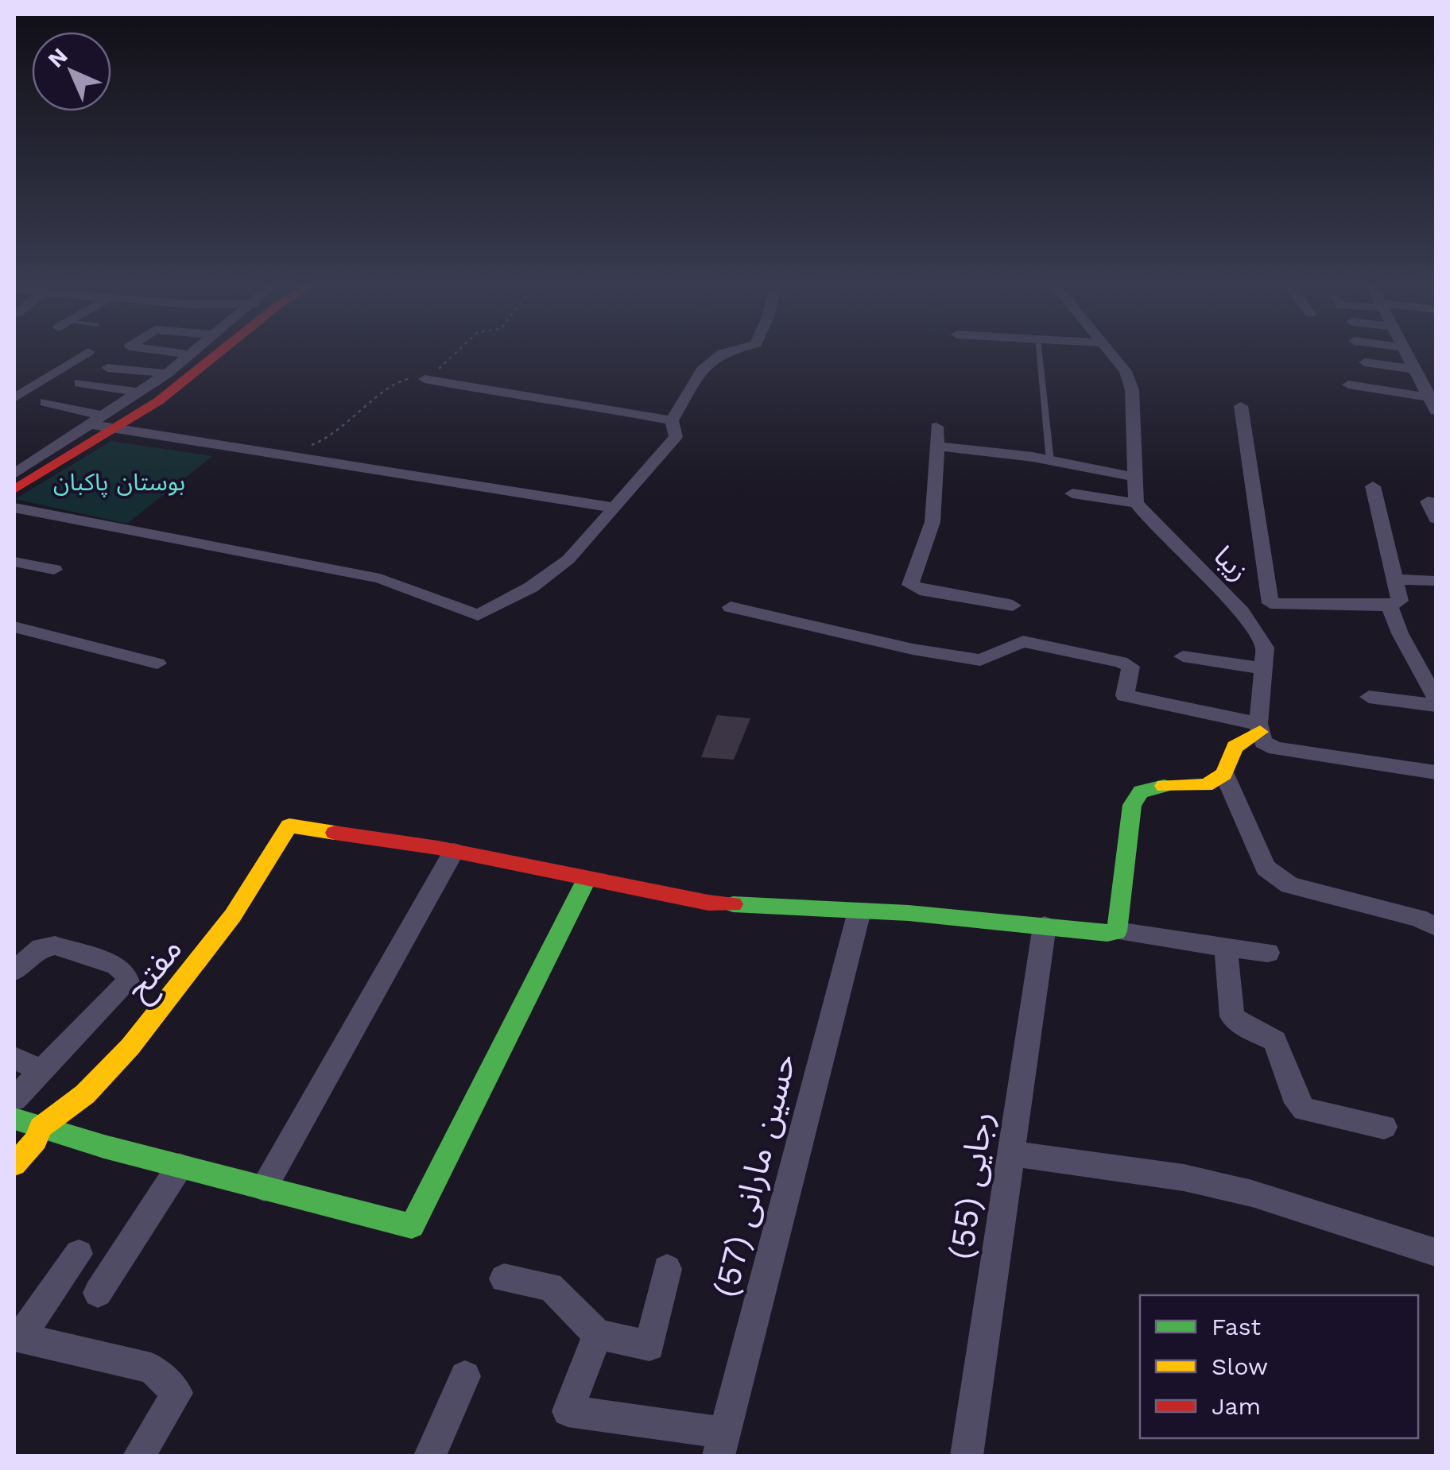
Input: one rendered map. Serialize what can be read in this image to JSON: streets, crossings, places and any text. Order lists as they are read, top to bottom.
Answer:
{
  "streets": {
    "street": [
      "زیبا",
      "مفتح",
      "حسین مارانی (57)",
      "رجایی (55)"
    ]
  },
  "parks": ["بوستان پاکبان"],
  "legend": ["Fast", "Slow", "Jam"],
  "north": "top left"
}
